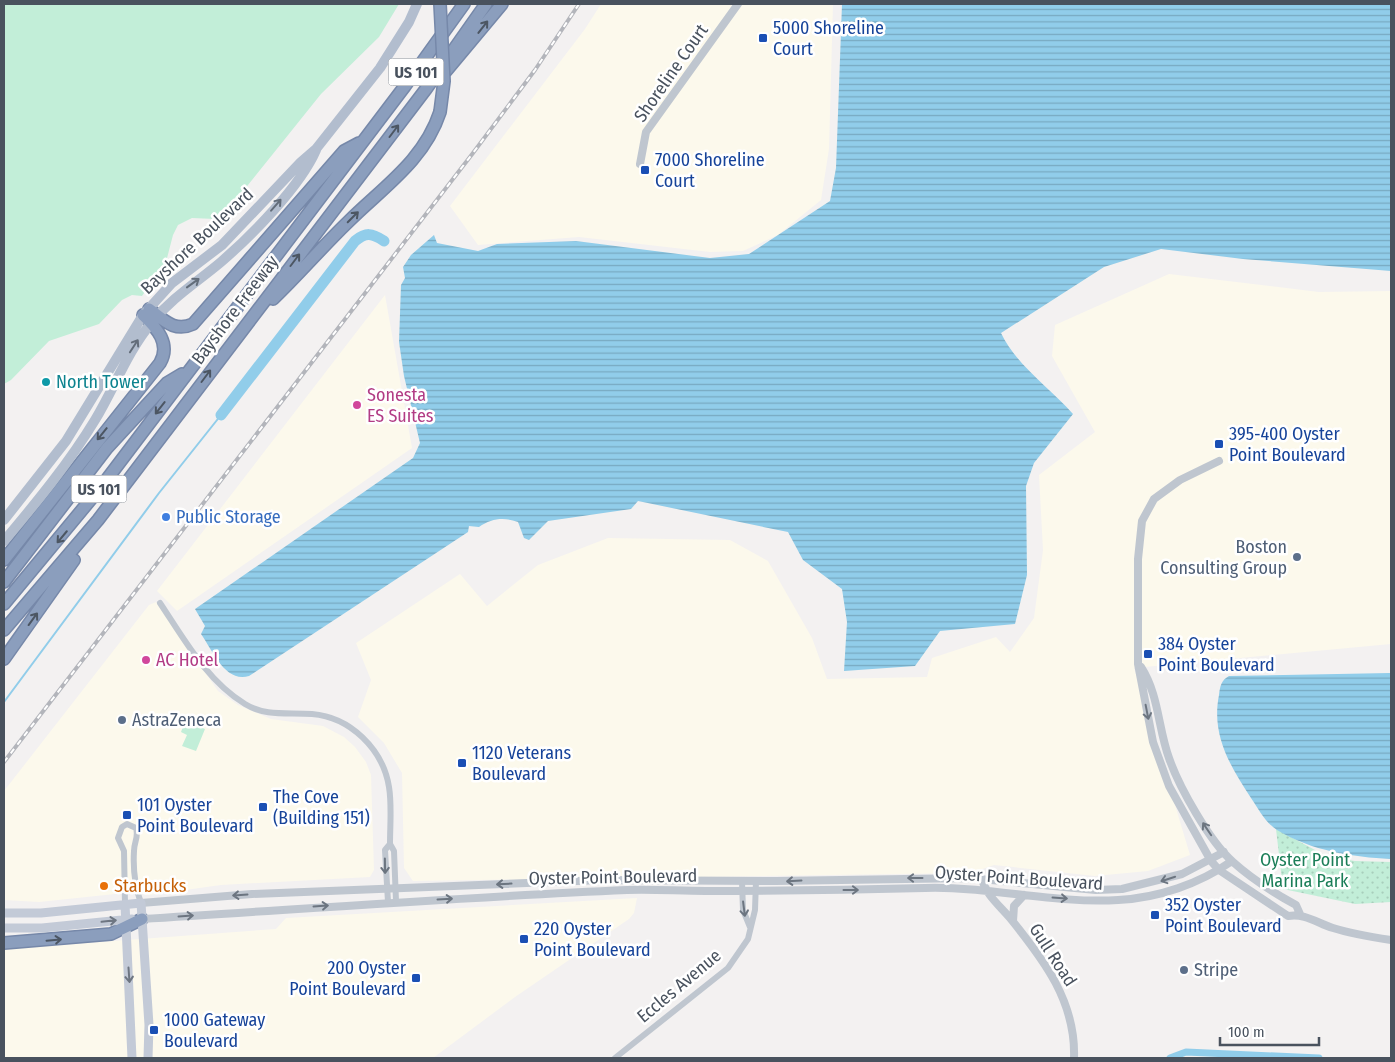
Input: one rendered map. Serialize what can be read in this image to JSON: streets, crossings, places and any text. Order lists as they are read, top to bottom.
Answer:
{
  "streets": {
    "highway": ["US 101", "Bayshore Freeway"],
    "main road": ["Bayshore Boulevard", "Oyster Point Boulevard"],
    "street": ["Shoreline Court", "Gull Road", "Eccles Avenue"]
  },
  "crossings": [
    ["Oyster Point Boulevard", "Gull Road"],
    ["Oyster Point Boulevard", "Eccles Avenue"]
  ],
  "parks": ["Oyster Point Marina Park"],
  "places": {
    "transit": [
      "5000 Shoreline Court",
      "7000 Shoreline Court",
      "395-400 Oyster Point Boulevard",
      "384 Oyster Point Boulevard",
      "1120 Veterans Boulevard",
      "The Cove (Building 151)",
      "101 Oyster Point Boulevard",
      "352 Oyster Point Boulevard",
      "220 Oyster Point Boulevard",
      "200 Oyster Point Boulevard",
      "1000 Gateway Boulevard"
    ],
    "other": [
      "North Tower",
      "Sonesta ES Suites",
      "Public Storage",
      "Boston Consulting Group",
      "AC Hotel",
      "AstraZeneca",
      "Starbucks",
      "Stripe"
    ]
  },
  "scale_bar": "100 m"
}
